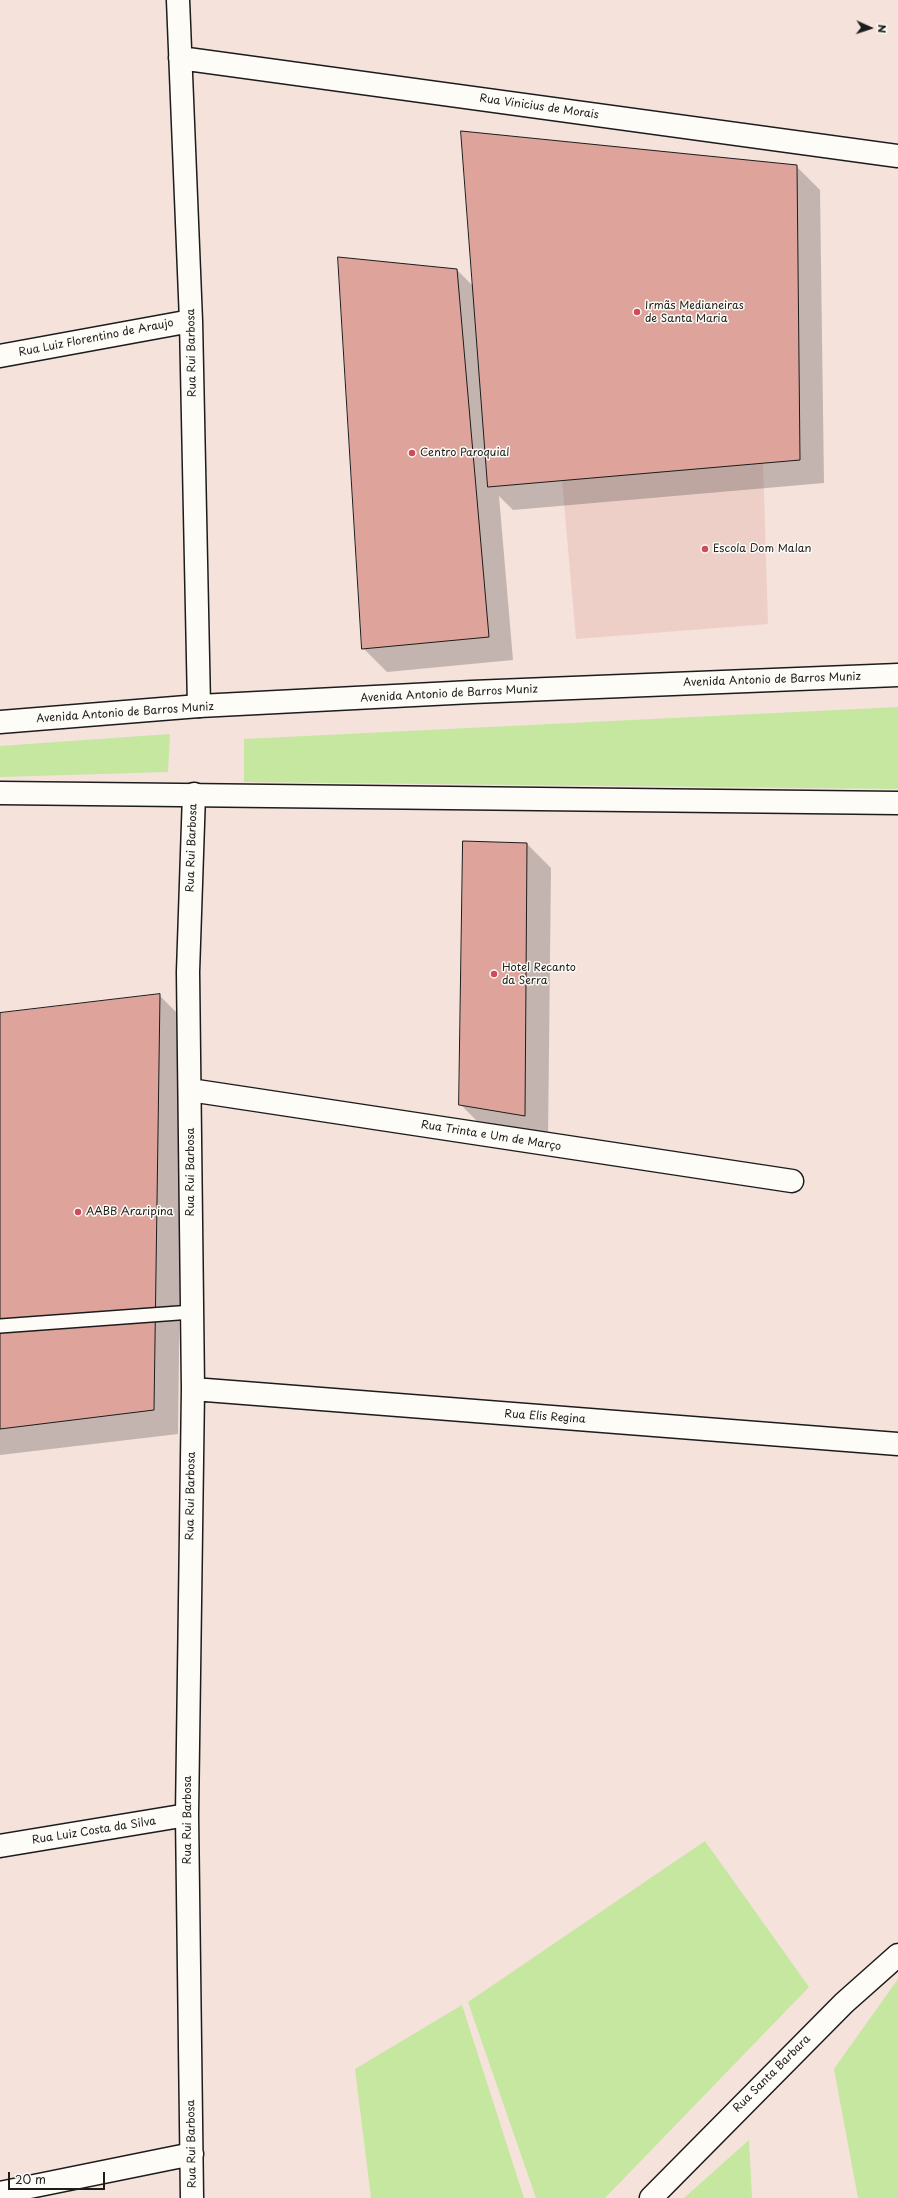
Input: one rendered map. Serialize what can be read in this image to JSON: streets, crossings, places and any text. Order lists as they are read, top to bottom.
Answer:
{
  "streets": {
    "street": [
      "Rua Vinicius de Morais",
      "Rua Luiz Florentino de Araujo",
      "Rua Rui Barbosa",
      "Avenida Antonio de Barros Muniz",
      "Rua Trinta e Um de Março",
      "Rua Elis Regina",
      "Rua Luiz Costa da Silva",
      "Rua Santa Barbara"
    ]
  },
  "crossings": [
    ["Rua Vinicius de Morais", "Rua Rui Barbosa"],
    ["Rua Luiz Florentino de Araujo", "Rua Rui Barbosa"],
    ["Rua Rui Barbosa", "Avenida Antonio de Barros Muniz"],
    ["Rua Rui Barbosa", "Rua Trinta e Um de Março"],
    ["Rua Rui Barbosa", "Rua Elis Regina"],
    ["Rua Rui Barbosa", "Rua Luiz Costa da Silva"]
  ],
  "places": [
    "Irmãs Medianeiras de Santa Maria",
    "Centro Paroquial",
    "Escola Dom Malan",
    "Hotel Recanto da Serra",
    "AABB Araripina"
  ],
  "scale_bar": "20 m",
  "north": "right"
}
